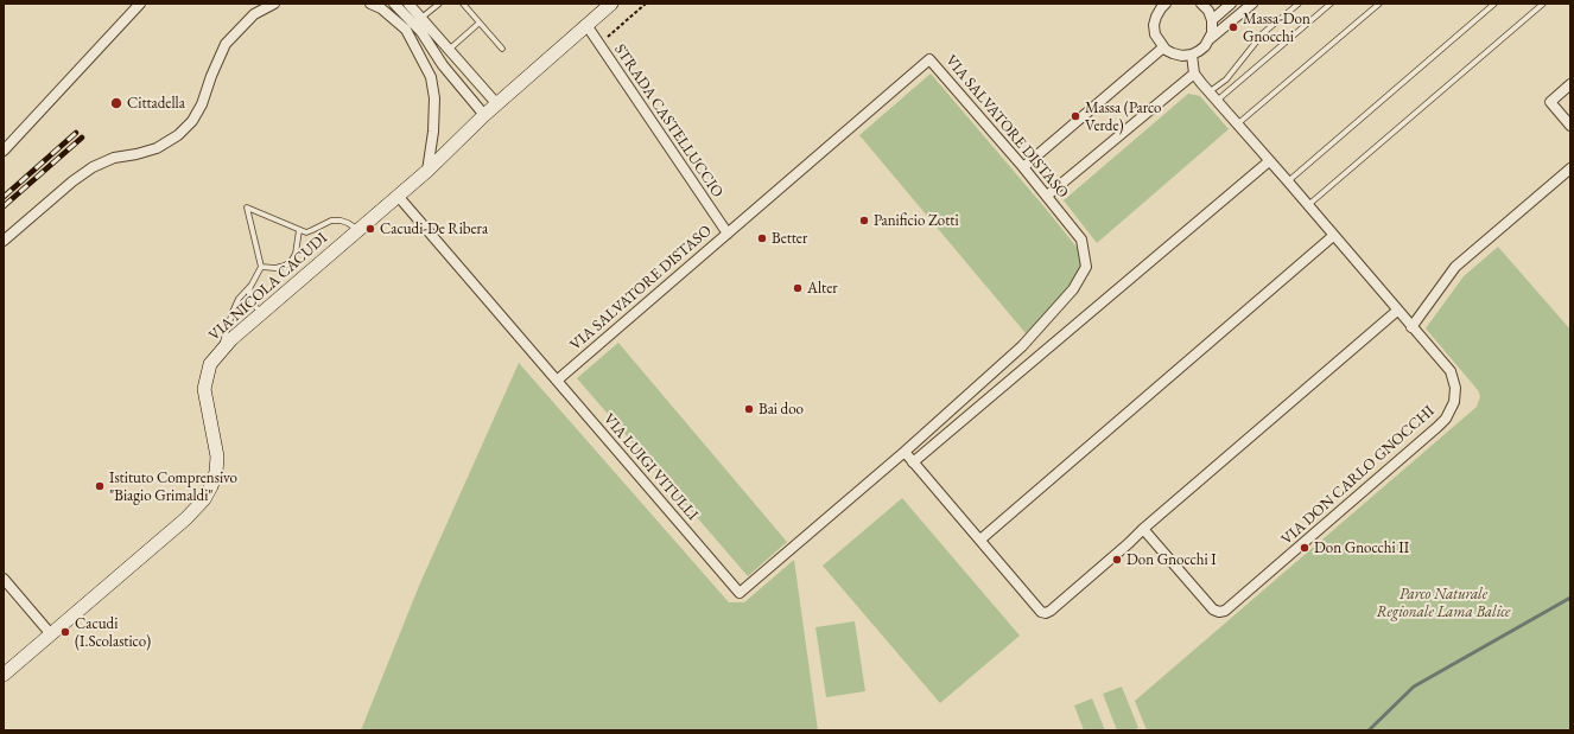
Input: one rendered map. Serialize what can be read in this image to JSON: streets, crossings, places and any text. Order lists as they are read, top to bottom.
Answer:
{
  "streets": {
    "street": [
      "STRADA CASTELLUCCIO",
      "VIA SALVATORE DISTASO",
      "VIA NICOLA CACUDI",
      "VIA LUIGI VITULLI",
      "VIA DON CARLO GNOCCHI"
    ]
  },
  "crossings": [
    ["STRADA CASTELLUCCIO", "VIA SALVATORE DISTASO"],
    ["STRADA CASTELLUCCIO", "VIA NICOLA CACUDI"],
    ["VIA SALVATORE DISTASO", "VIA LUIGI VITULLI"],
    ["VIA NICOLA CACUDI", "VIA LUIGI VITULLI"]
  ],
  "parks": ["Parco Naturale Regionale Lama Balice"],
  "places": [
    "Massa-Don Gnocchi",
    "Cittadella",
    "Massa (Parco Verde)",
    "Panificio Zotti",
    "Cacudi-De Ribera",
    "Better",
    "Alter",
    "Bai doo",
    "Istituto Comprensivo \"Biagio Grimaldi\"",
    "Don Gnocchi II",
    "Don Gnocchi I",
    "Cacudi (I.Scolastico)"
  ]
}
